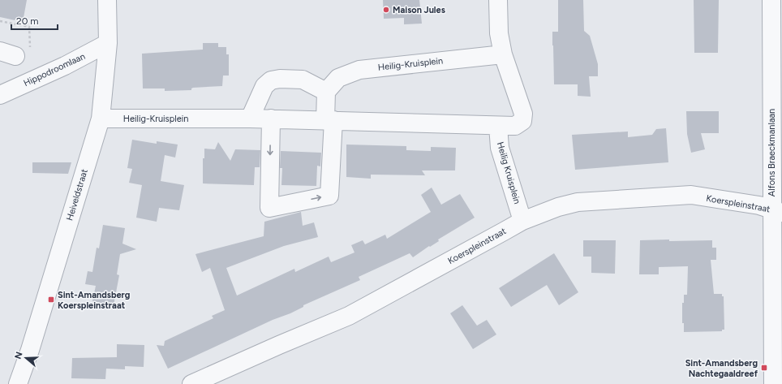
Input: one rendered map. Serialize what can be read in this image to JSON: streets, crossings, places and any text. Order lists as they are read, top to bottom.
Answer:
{
  "streets": {
    "street": [
      "Heilig-Kruisplein",
      "Hippodroomlaan",
      "Alfons Braeckmanlaan",
      "Heilig Kruisplein",
      "Heiveldstraat",
      "Koerspleinstraat"
    ]
  },
  "crossings": [
    ["Heilig-Kruisplein", "Heilig Kruisplein"],
    ["Heilig-Kruisplein", "Heiveldstraat"],
    ["Hippodroomlaan", "Heiveldstraat"],
    ["Alfons Braeckmanlaan", "Koerspleinstraat"],
    ["Heilig Kruisplein", "Koerspleinstraat"]
  ],
  "places": {
    "other": ["Maison Jules"],
    "transit": ["Sint-Amandsberg Koerspleinstraat", "Sint-Amandsberg Nachtegaaldreef"]
  },
  "scale_bar": "20 m",
  "north": "left"
}
